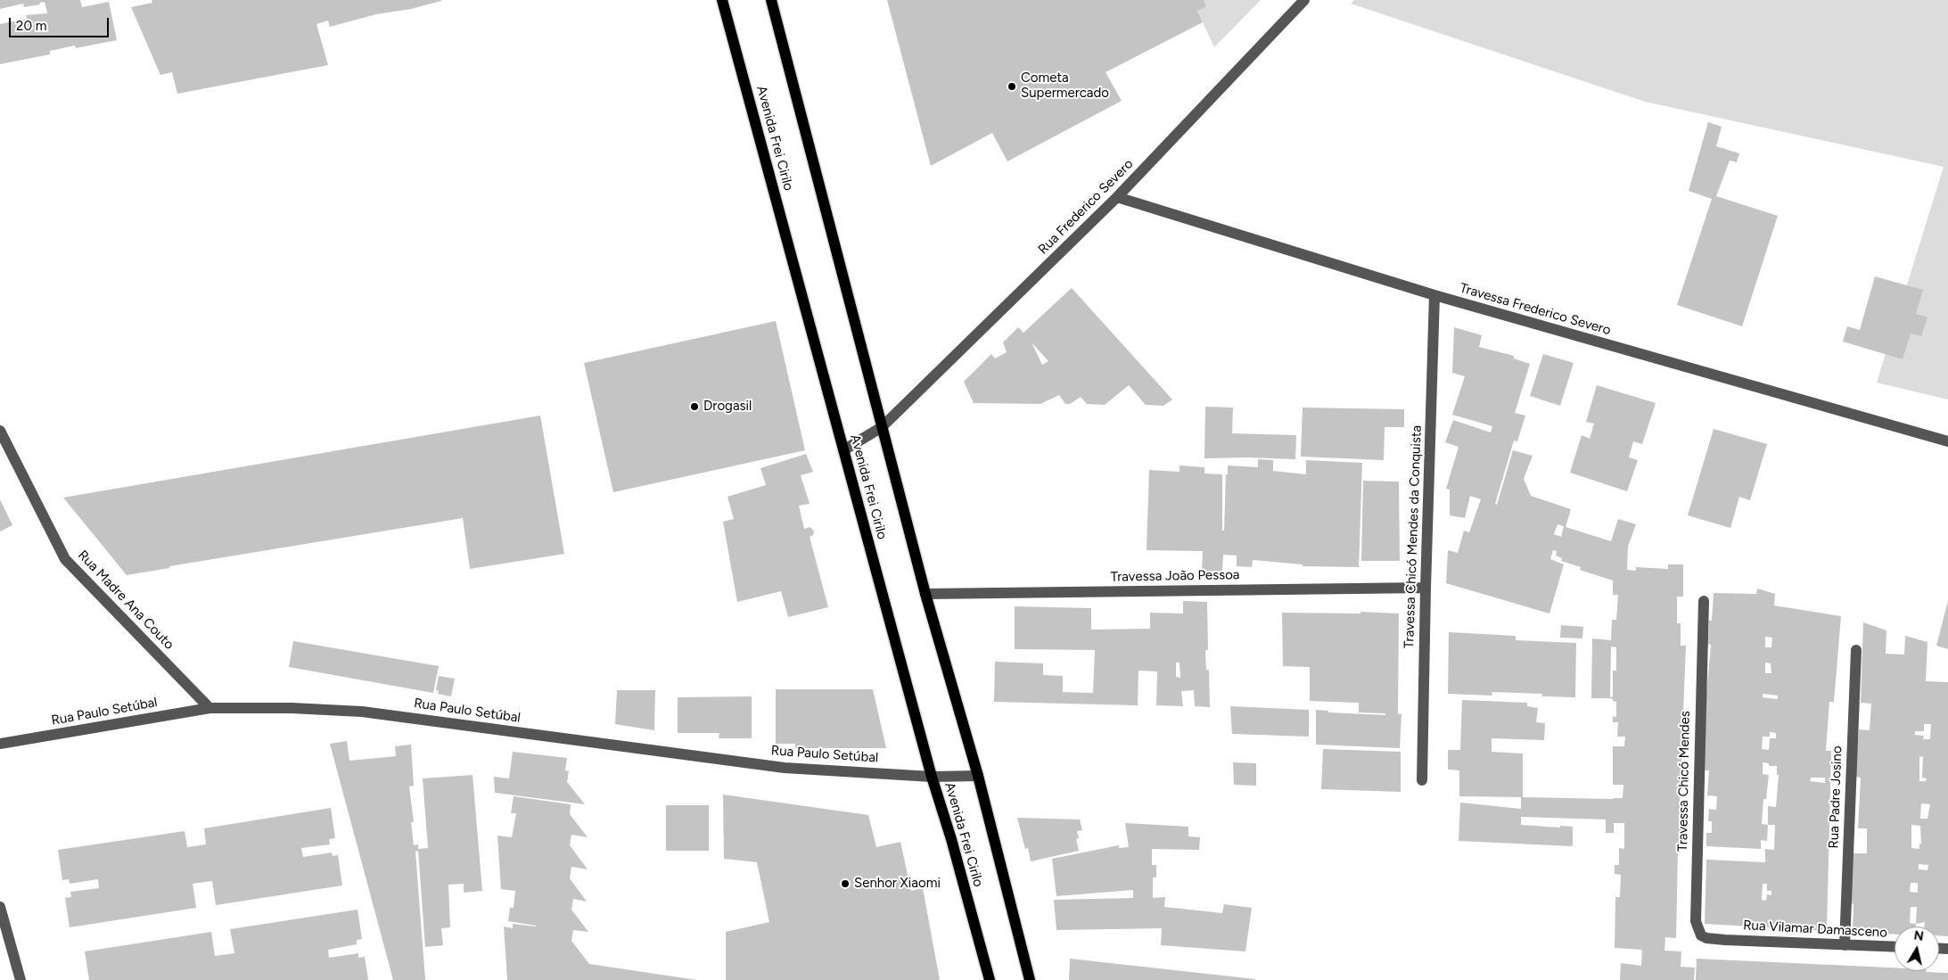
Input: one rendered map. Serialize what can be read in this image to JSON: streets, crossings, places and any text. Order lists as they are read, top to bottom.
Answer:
{
  "streets": {
    "main road": ["Avenida Frei Cirilo"],
    "street": [
      "Rua Frederico Severo",
      "Travessa Frederico Severo",
      "Travessa Chicó Mendes da Conquista",
      "Travessa João Pessoa",
      "Rua Madre Ana Couto",
      "Rua Paulo Setúbal",
      "Travessa Chicó Mendes",
      "Rua Padre Josino",
      "Rua Vilamar Damasceno"
    ]
  },
  "crossings": [
    ["Avenida Frei Cirilo", "Rua Frederico Severo"],
    ["Avenida Frei Cirilo", "Travessa João Pessoa"],
    ["Avenida Frei Cirilo", "Rua Paulo Setúbal"],
    ["Rua Frederico Severo", "Travessa Frederico Severo"],
    ["Travessa Frederico Severo", "Travessa Chicó Mendes da Conquista"],
    ["Travessa Chicó Mendes da Conquista", "Travessa João Pessoa"],
    ["Rua Madre Ana Couto", "Rua Paulo Setúbal"],
    ["Travessa Chicó Mendes", "Rua Vilamar Damasceno"],
    ["Rua Padre Josino", "Rua Vilamar Damasceno"]
  ],
  "places": ["Cometa Supermercado", "Drogasil", "Senhor Xiaomi"],
  "scale_bar": "20 m",
  "north": "top"
}
